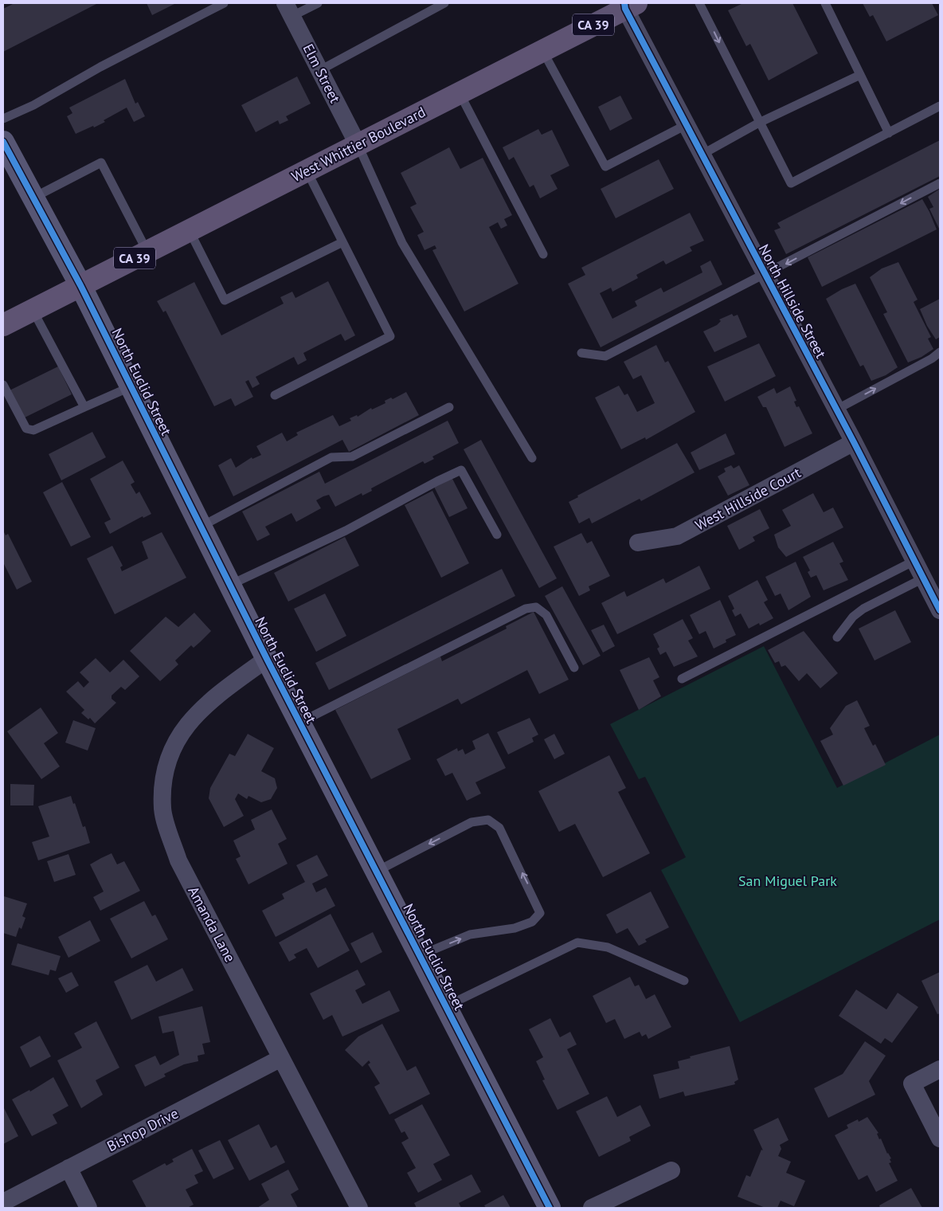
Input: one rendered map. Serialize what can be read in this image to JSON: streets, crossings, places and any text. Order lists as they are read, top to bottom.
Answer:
{
  "streets": {
    "main road": ["CA 39", "West Whittier Boulevard"],
    "street": [
      "Elm Street",
      "North Hillside Street",
      "North Euclid Street",
      "West Hillside Court",
      "Amanda Lane",
      "Bishop Drive"
    ]
  },
  "crossings": [
    ["CA 39", "West Whittier Boulevard"],
    ["CA 39", "North Euclid Street"],
    ["Elm Street", "West Whittier Boulevard"],
    ["West Whittier Boulevard", "North Hillside Street"],
    ["West Whittier Boulevard", "North Euclid Street"],
    ["North Hillside Street", "West Hillside Court"],
    ["North Euclid Street", "Amanda Lane"],
    ["Amanda Lane", "Bishop Drive"]
  ],
  "parks": ["San Miguel Park"]
}
